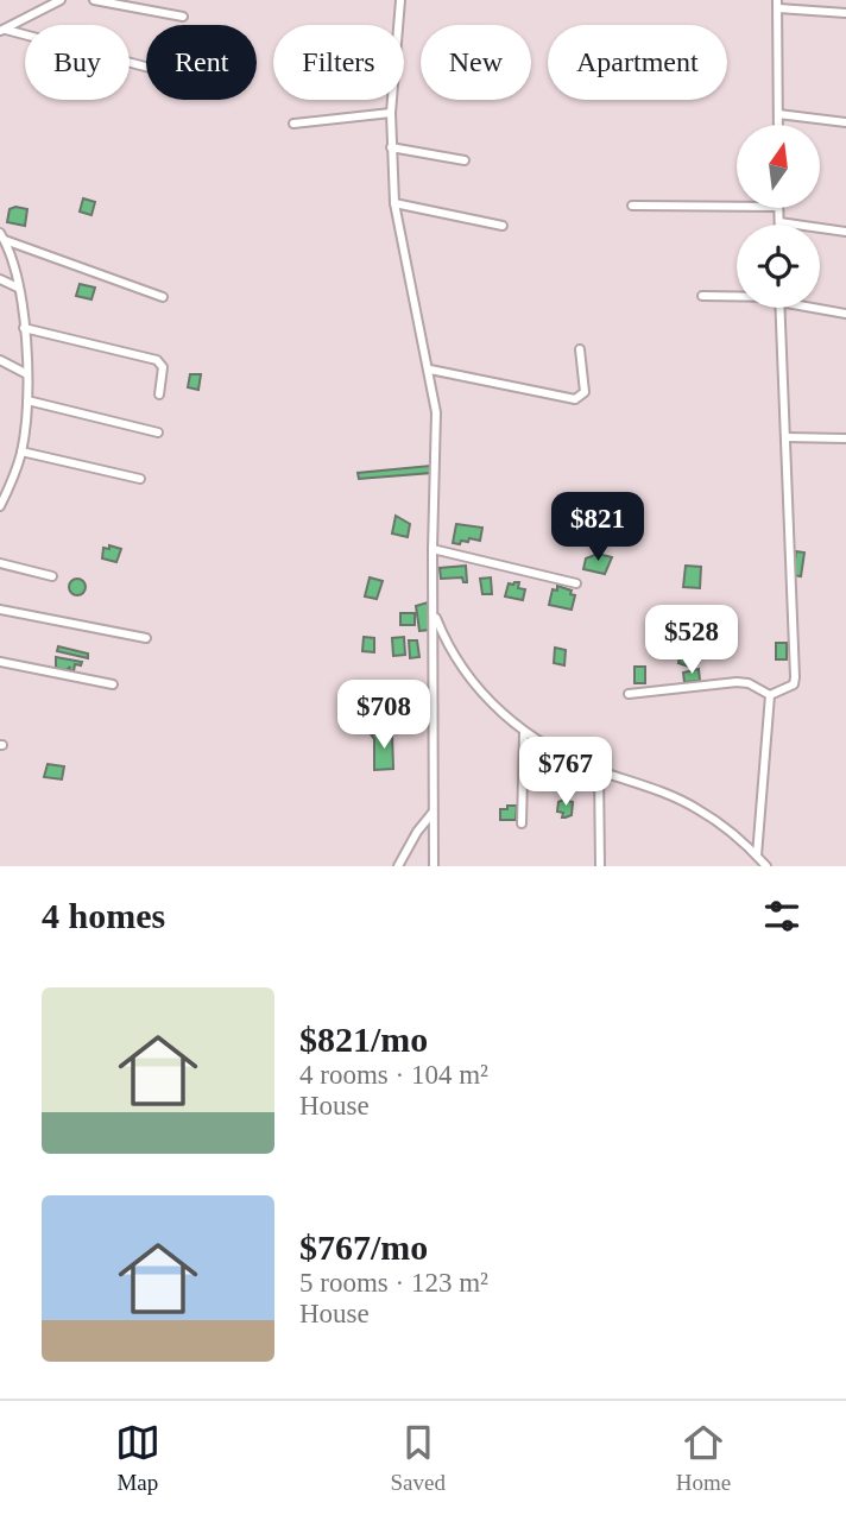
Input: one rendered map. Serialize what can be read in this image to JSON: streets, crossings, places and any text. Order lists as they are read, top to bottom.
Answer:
{
  "north": "top",
  "page": {
    "chip": [
      "Buy",
      "Rent",
      "Filters",
      "New",
      "Apartment"
    ],
    "price": [
      "$821",
      "$528",
      "$708",
      "$767"
    ],
    "heading": "4 homes",
    "list": [
      {
        "name": "$821/mo",
        "note": "4 rooms · 104 m² · House"
      },
      {
        "name": "$767/mo",
        "note": "5 rooms · 123 m² · House"
      }
    ],
    "tabs": ["Map", "Saved", "Home"]
  }
}
